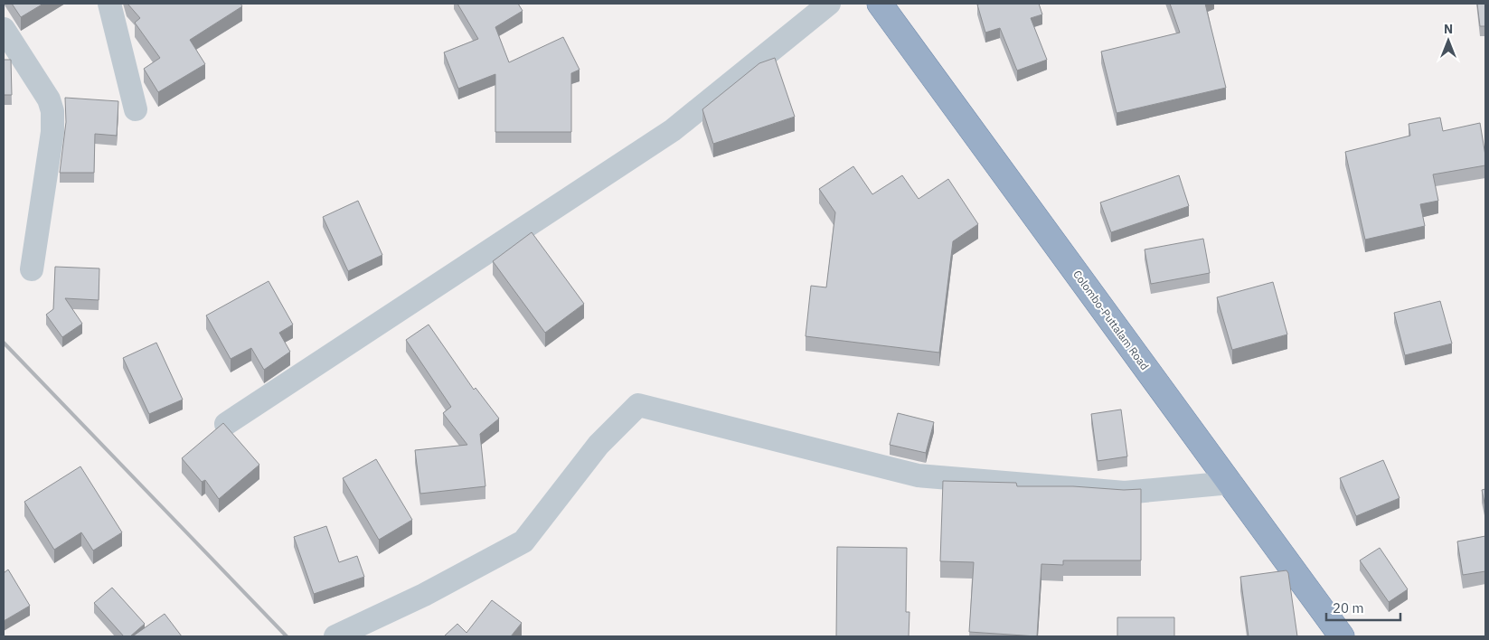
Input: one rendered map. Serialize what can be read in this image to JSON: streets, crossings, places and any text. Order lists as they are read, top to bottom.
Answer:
{
  "streets": {
    "highway": ["Colombo-Puttalam Road"]
  },
  "scale_bar": "20 m",
  "north": "top"
}
